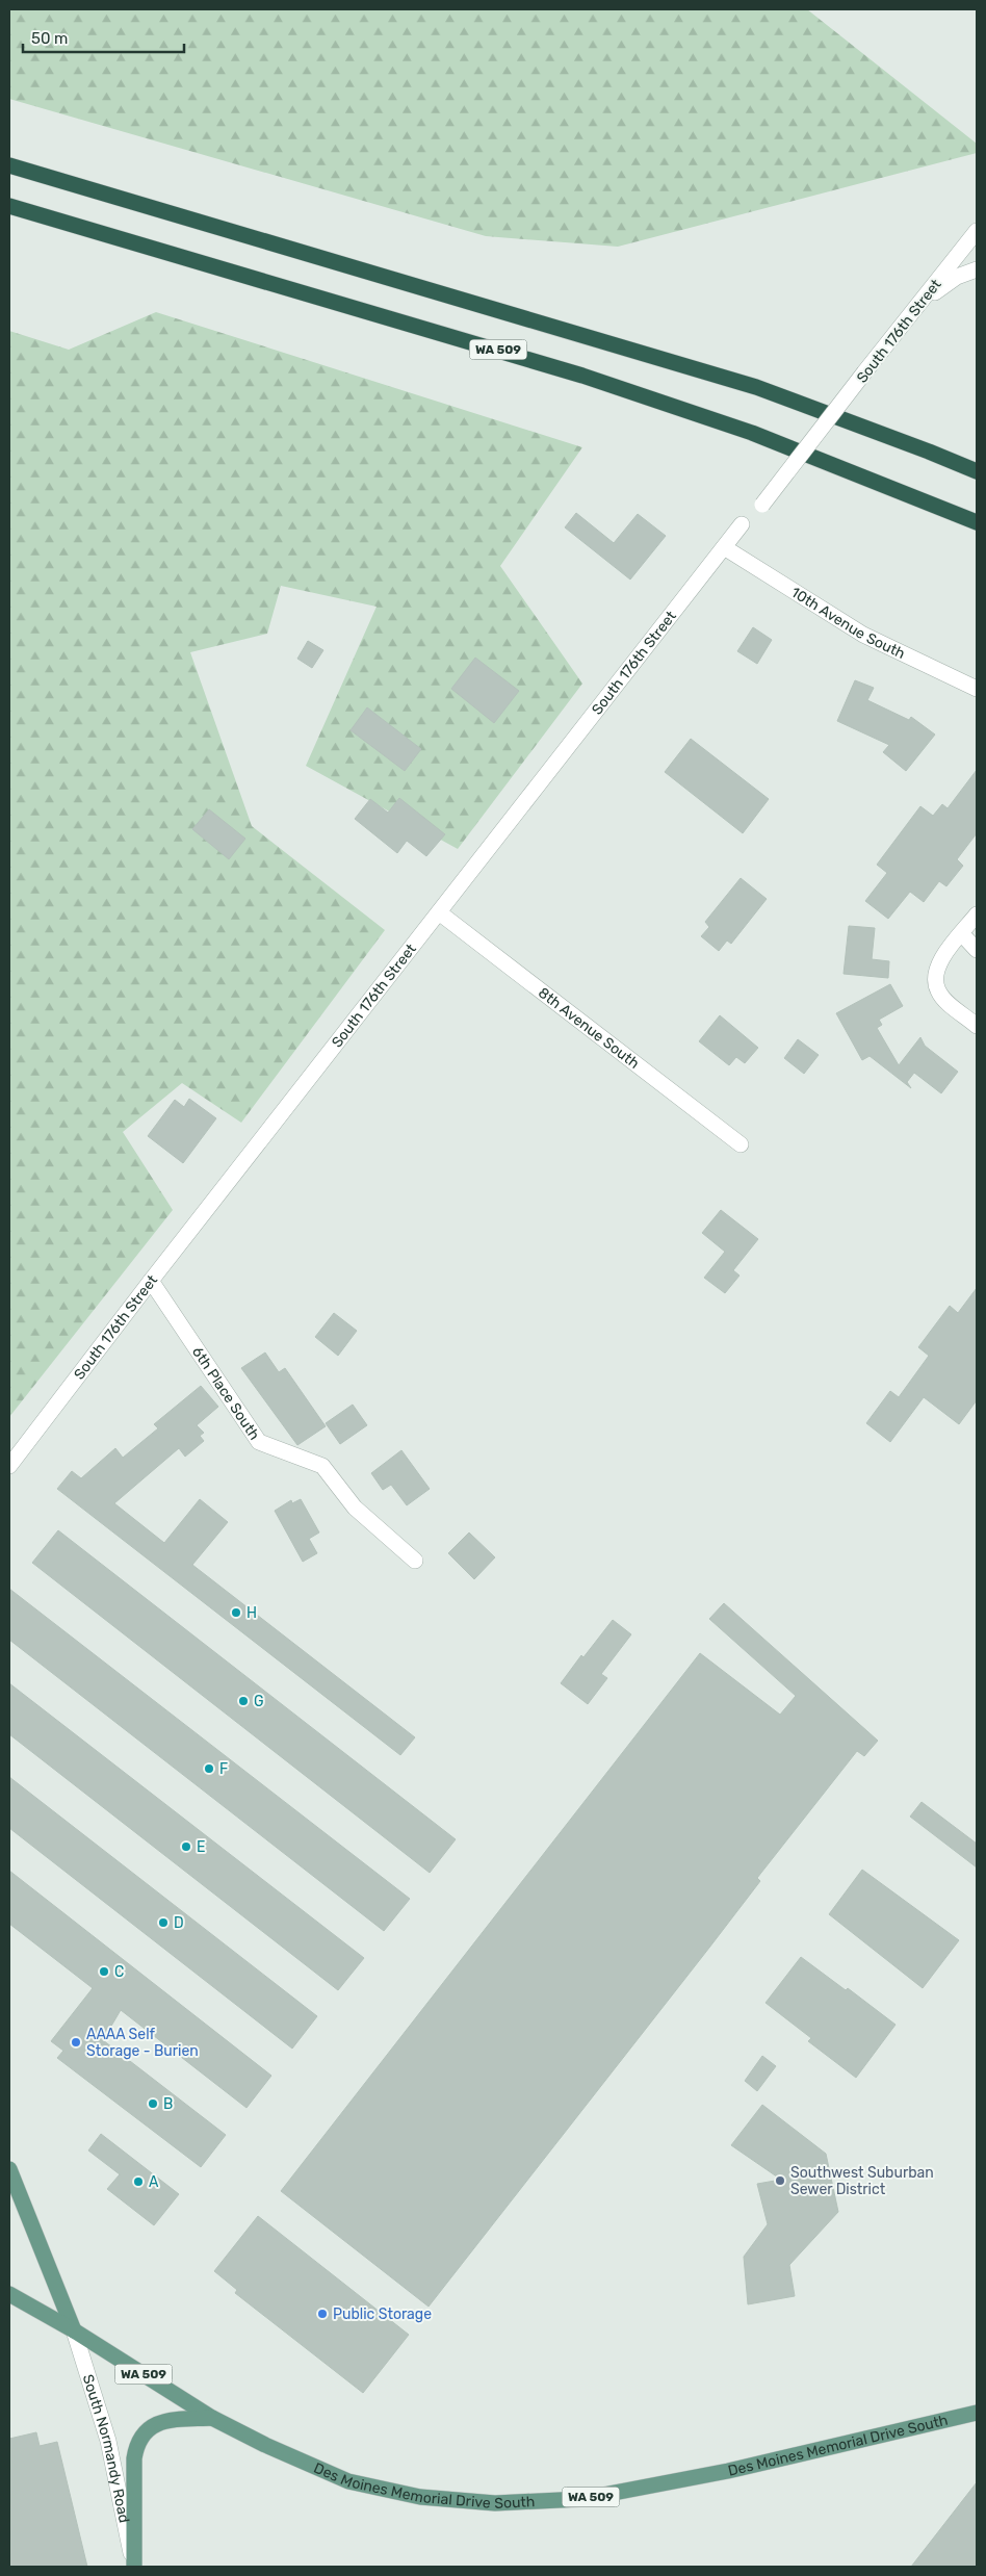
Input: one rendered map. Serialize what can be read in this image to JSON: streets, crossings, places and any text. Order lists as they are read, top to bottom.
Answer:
{
  "streets": {
    "highway": ["WA 509"],
    "main road": ["Des Moines Memorial Drive South"],
    "street": [
      "South 176th Street",
      "10th Avenue South",
      "8th Avenue South",
      "6th Place South",
      "South Normandy Road"
    ]
  },
  "crossings": [
    ["South 176th Street", "10th Avenue South"],
    ["South 176th Street", "8th Avenue South"],
    ["South 176th Street", "6th Place South"],
    ["WA 509", "Des Moines Memorial Drive South"],
    ["WA 509", "South Normandy Road"],
    ["Des Moines Memorial Drive South", "South Normandy Road"]
  ],
  "places": [
    "H",
    "G",
    "F",
    "E",
    "D",
    "C",
    "AAAA Self Storage - Burien",
    "B",
    "Southwest Suburban Sewer District",
    "A",
    "Public Storage"
  ],
  "scale_bar": "50 m"
}
